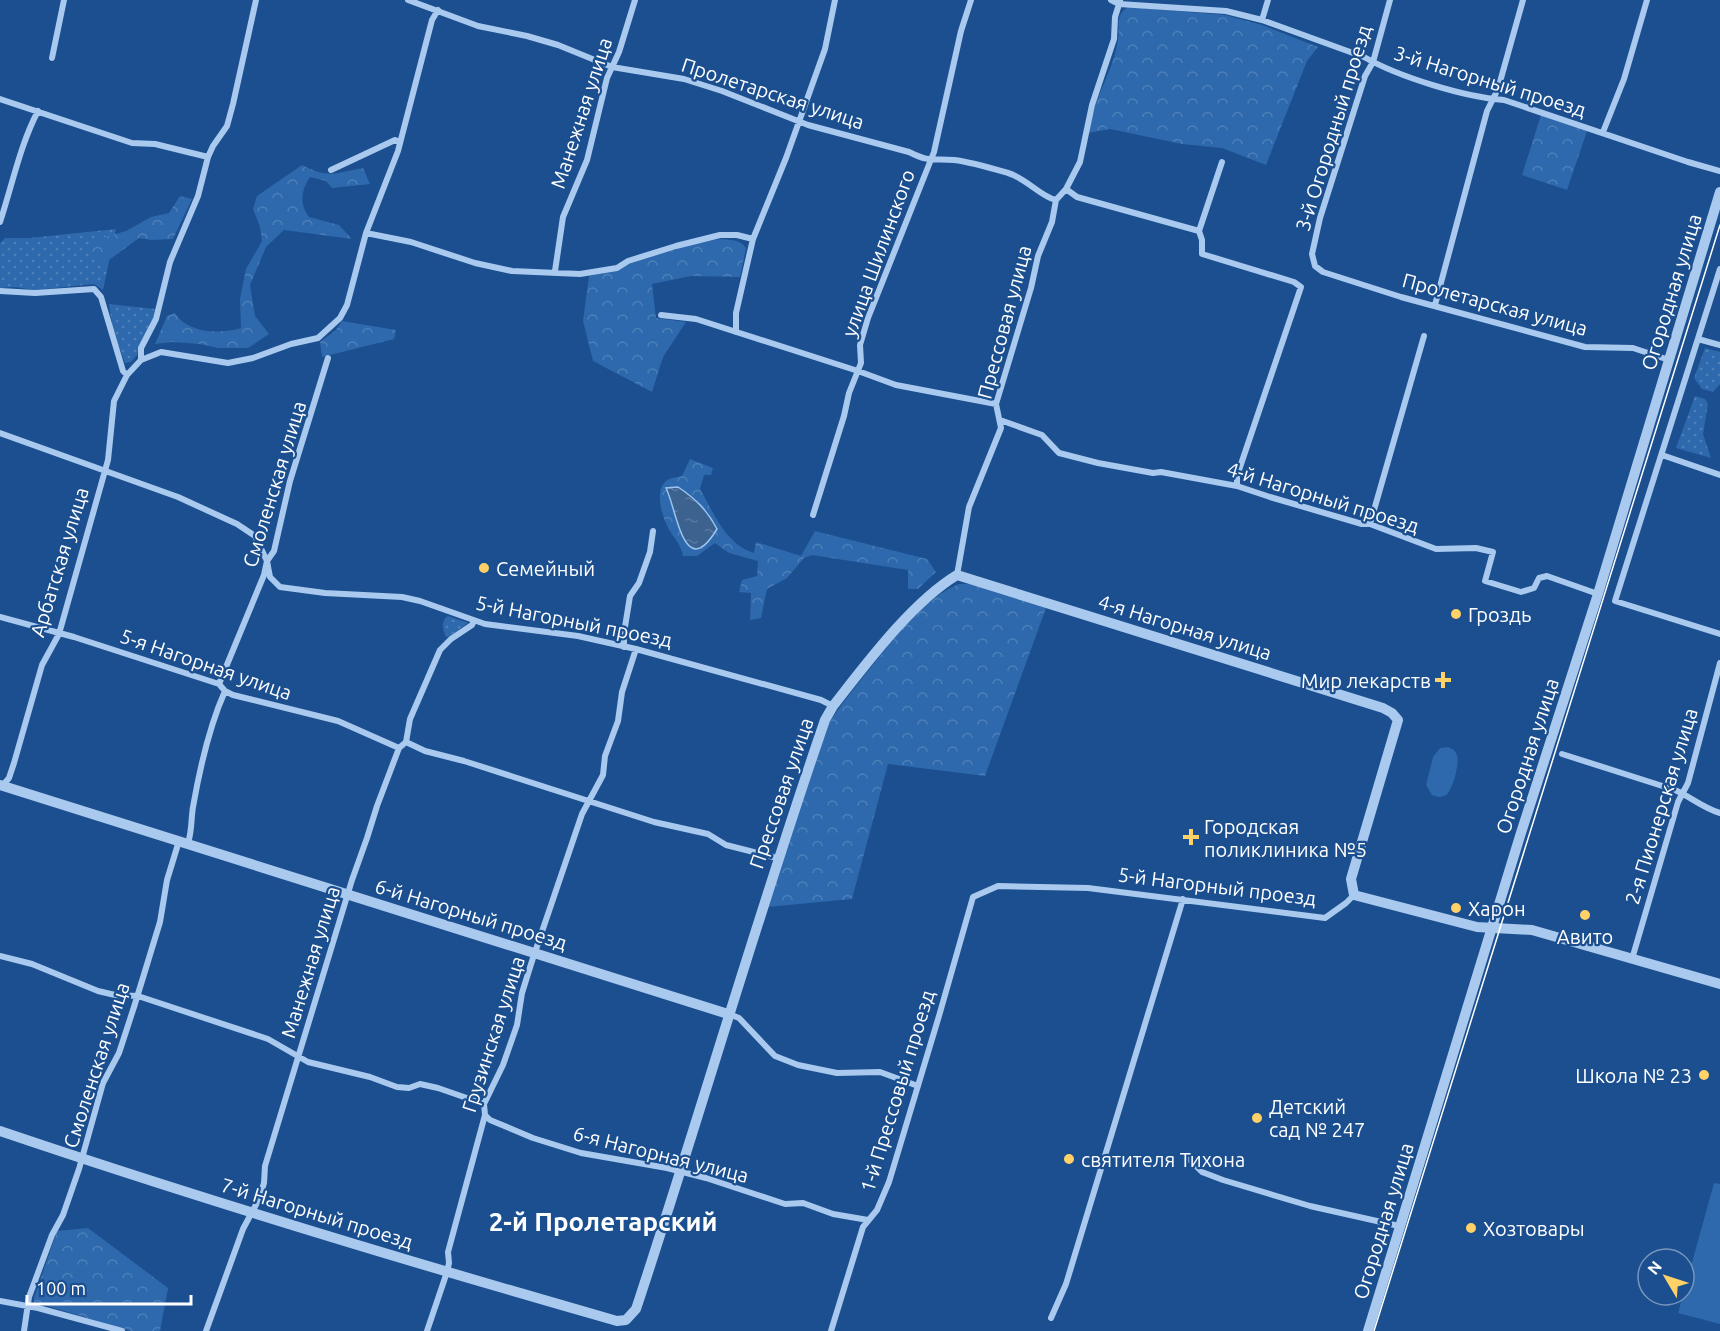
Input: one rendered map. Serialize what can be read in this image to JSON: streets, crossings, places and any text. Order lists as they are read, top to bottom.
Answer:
{
  "streets": {
    "street": [
      "3-й Нагорный проезд",
      "Пролетарская улица",
      "Манежная улица",
      "3-й Огородный проезд",
      "улица Шилинского",
      "Огородная улица",
      "Прессовая улица",
      "Смоленская улица",
      "4-й Нагорный проезд",
      "Арбатская улица",
      "5-й Нагорный проезд",
      "4-я Нагорная улица",
      "5-я Нагорная улица",
      "2-я Пионерская улица",
      "6-й Нагорный проезд",
      "Грузинская улица",
      "1-й Прессовый проезд",
      "6-я Нагорная улица",
      "7-й Нагорный проезд"
    ]
  },
  "crossings": [
    ["3-й Нагорный проезд", "3-й Огородный проезд"],
    ["3-й Нагорный проезд", "Прессовая улица"],
    ["Пролетарская улица", "Манежная улица"],
    ["Пролетарская улица", "3-й Огородный проезд"],
    ["Пролетарская улица", "улица Шилинского"],
    ["Пролетарская улица", "Огородная улица"],
    ["Пролетарская улица", "Прессовая улица"],
    ["Манежная улица", "5-я Нагорная улица"],
    ["Манежная улица", "6-й Нагорный проезд"],
    ["Манежная улица", "7-й Нагорный проезд"],
    ["Огородная улица", "4-й Нагорный проезд"],
    ["Прессовая улица", "4-й Нагорный проезд"],
    ["Прессовая улица", "5-й Нагорный проезд"],
    ["Прессовая улица", "4-я Нагорная улица"],
    ["Прессовая улица", "6-й Нагорный проезд"],
    ["Прессовая улица", "6-я Нагорная улица"],
    ["Прессовая улица", "7-й Нагорный проезд"],
    ["Смоленская улица", "5-й Нагорный проезд"],
    ["Смоленская улица", "5-я Нагорная улица"],
    ["Смоленская улица", "6-й Нагорный проезд"],
    ["Смоленская улица", "7-й Нагорный проезд"],
    ["Арбатская улица", "5-й Нагорный проезд"],
    ["Арбатская улица", "5-я Нагорная улица"],
    ["Арбатская улица", "6-й Нагорный проезд"],
    ["5-й Нагорный проезд", "4-я Нагорная улица"],
    ["5-й Нагорный проезд", "Грузинская улица"],
    ["5-й Нагорный проезд", "1-й Прессовый проезд"],
    ["6-й Нагорный проезд", "Грузинская улица"],
    ["6-й Нагорный проезд", "1-й Прессовый проезд"],
    ["Грузинская улица", "6-я Нагорная улица"],
    ["Грузинская улица", "7-й Нагорный проезд"],
    ["1-й Прессовый проезд", "6-я Нагорная улица"]
  ],
  "districts": ["2-й Пролетарский"],
  "places": {
    "other": [
      "Семейный",
      "Гроздь",
      "Харон",
      "Авито",
      "Школа № 23",
      "Детский сад № 247",
      "святителя Тихона",
      "Хозтовары"
    ],
    "health": ["Мир лекарств", "Городская поликлиника №5"]
  },
  "scale_bar": "100 m",
  "north": "top left"
}
